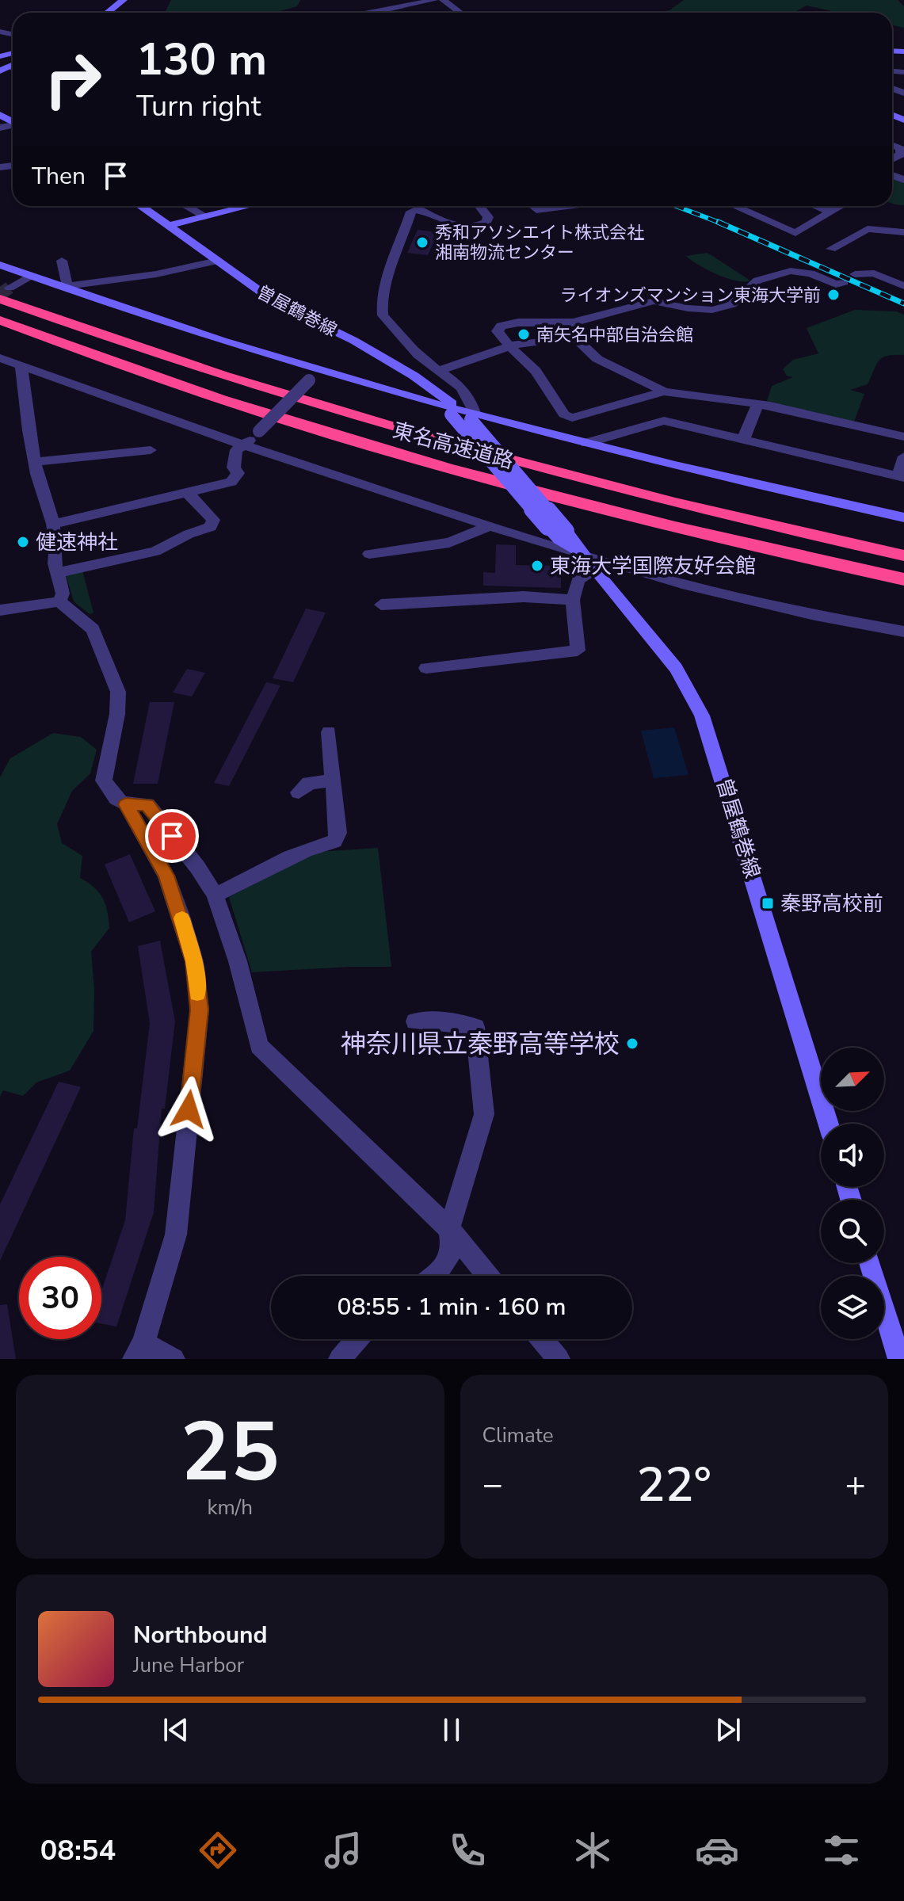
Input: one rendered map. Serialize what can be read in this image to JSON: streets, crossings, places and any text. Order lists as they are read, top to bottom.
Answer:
{
  "streets": {
    "highway": ["東名高速道路"],
    "main road": ["曽屋鶴巻線"]
  },
  "places": {
    "other": [
      "秀和アソシエイト株式会社 湘南物流センター",
      "ライオンズマンション東海大学前",
      "南矢名中部自治会館",
      "健速神社",
      "東海大学国際友好会館",
      "神奈川県立秦野高等学校"
    ],
    "transit": ["秦野高校前"]
  },
  "north": "top right",
  "page": {
    "turn": ["130 m", "Turn right"],
    "then": "Then",
    "limit": "30",
    "trip": "08:55 · 1 min · 160 m",
    "tile": [
      ["25", "km/h"],
      "Climate"
    ],
    "heat": ["−", "22°", "+"],
    "song": ["Northbound", "June Harbor"],
    "tabs": "08:54"
  }
}
